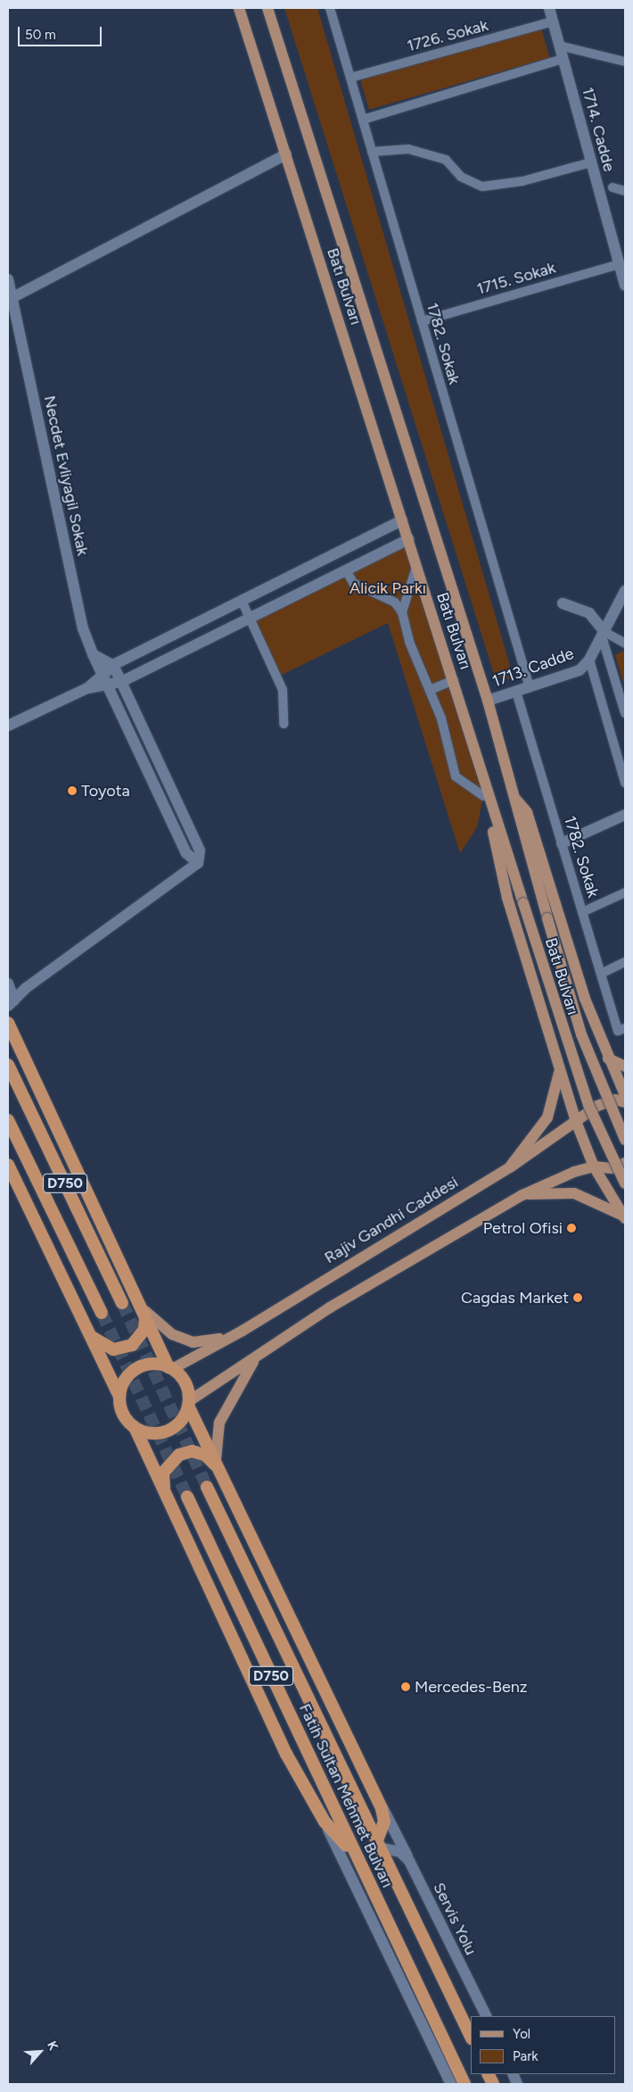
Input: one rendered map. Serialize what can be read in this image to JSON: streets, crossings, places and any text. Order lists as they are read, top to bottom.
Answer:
{
  "streets": {
    "highway": ["D750", "Fatih Sultan Mehmet Bulvarı"],
    "main road": ["Batı Bulvarı", "Rajiv Gandhi Caddesi"],
    "street": [
      "1726. Sokak",
      "1714. Cadde",
      "1715. Sokak",
      "1782. Sokak",
      "Necdet Evliyagil Sokak",
      "1713. Cadde",
      "Servis Yolu"
    ]
  },
  "crossings": [
    ["1726. Sokak", "1714. Cadde"],
    ["1726. Sokak", "1782. Sokak"],
    ["1714. Cadde", "1715. Sokak"],
    ["1715. Sokak", "1782. Sokak"],
    ["Batı Bulvarı", "1713. Cadde"],
    ["1782. Sokak", "1713. Cadde"]
  ],
  "parks": ["Alicik Parkı"],
  "places": [
    "Toyota",
    "Petrol Ofisi",
    "Cagdas Market",
    "Mercedes-Benz"
  ],
  "legend": ["Yol", "Park"],
  "scale_bar": "50 m",
  "north": "top right"
}
